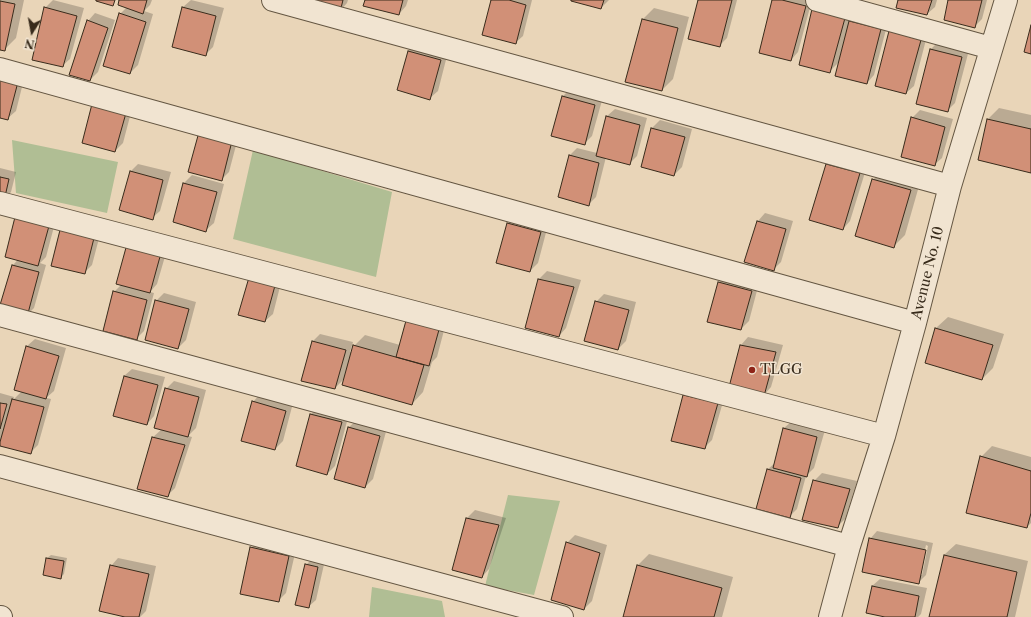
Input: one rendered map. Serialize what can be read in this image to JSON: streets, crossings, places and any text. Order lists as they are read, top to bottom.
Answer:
{
  "streets": {
    "street": ["Avenue No. 10"]
  },
  "places": ["TLGG"],
  "north": "bottom"
}
